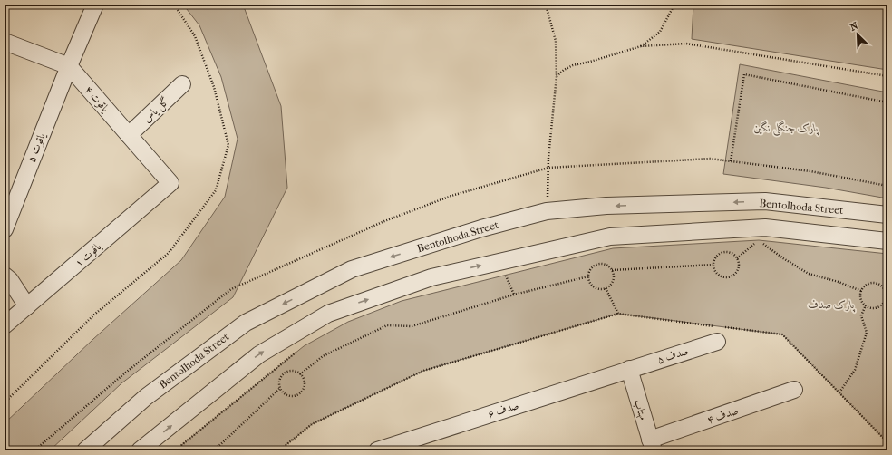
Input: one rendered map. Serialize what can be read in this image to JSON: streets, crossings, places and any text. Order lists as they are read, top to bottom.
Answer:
{
  "streets": {
    "street": [
      "یاقوت ۴",
      "گل یاس",
      "یاقوت ۵",
      "Bentolhoda Street",
      "یاقوت ۱",
      "صدف ۵",
      "صدف ۶",
      "مهتاب",
      "صدف ۴"
    ]
  },
  "crossings": [
    ["یاقوت ۴", "گل یاس"],
    ["یاقوت ۴", "یاقوت ۵"],
    ["یاقوت ۴", "یاقوت ۱"],
    ["صدف ۵", "صدف ۶"],
    ["صدف ۵", "مهتاب"],
    ["صدف ۶", "مهتاب"],
    ["مهتاب", "صدف ۴"]
  ],
  "parks": ["پارک جنگلی نگین", "پارک صدف"],
  "north": "top left"
}
